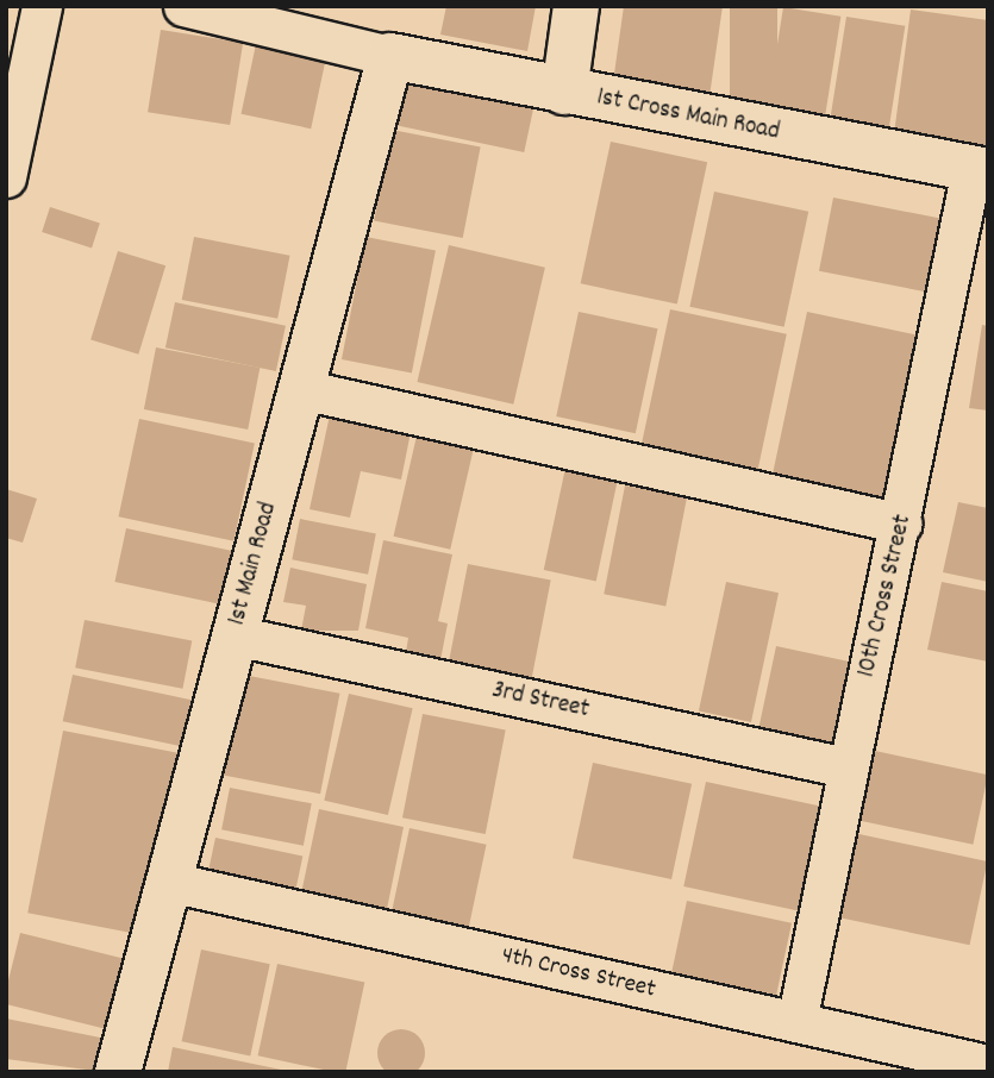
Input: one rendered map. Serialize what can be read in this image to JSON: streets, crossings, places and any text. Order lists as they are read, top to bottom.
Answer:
{
  "streets": {
    "street": [
      "1st Cross Main Road",
      "1st Main Road",
      "10th Cross Street",
      "3rd Street",
      "4th Cross Street"
    ]
  },
  "crossings": [
    ["1st Cross Main Road", "1st Main Road"],
    ["1st Cross Main Road", "10th Cross Street"],
    ["1st Main Road", "3rd Street"],
    ["1st Main Road", "4th Cross Street"],
    ["10th Cross Street", "3rd Street"],
    ["10th Cross Street", "4th Cross Street"]
  ]
}
